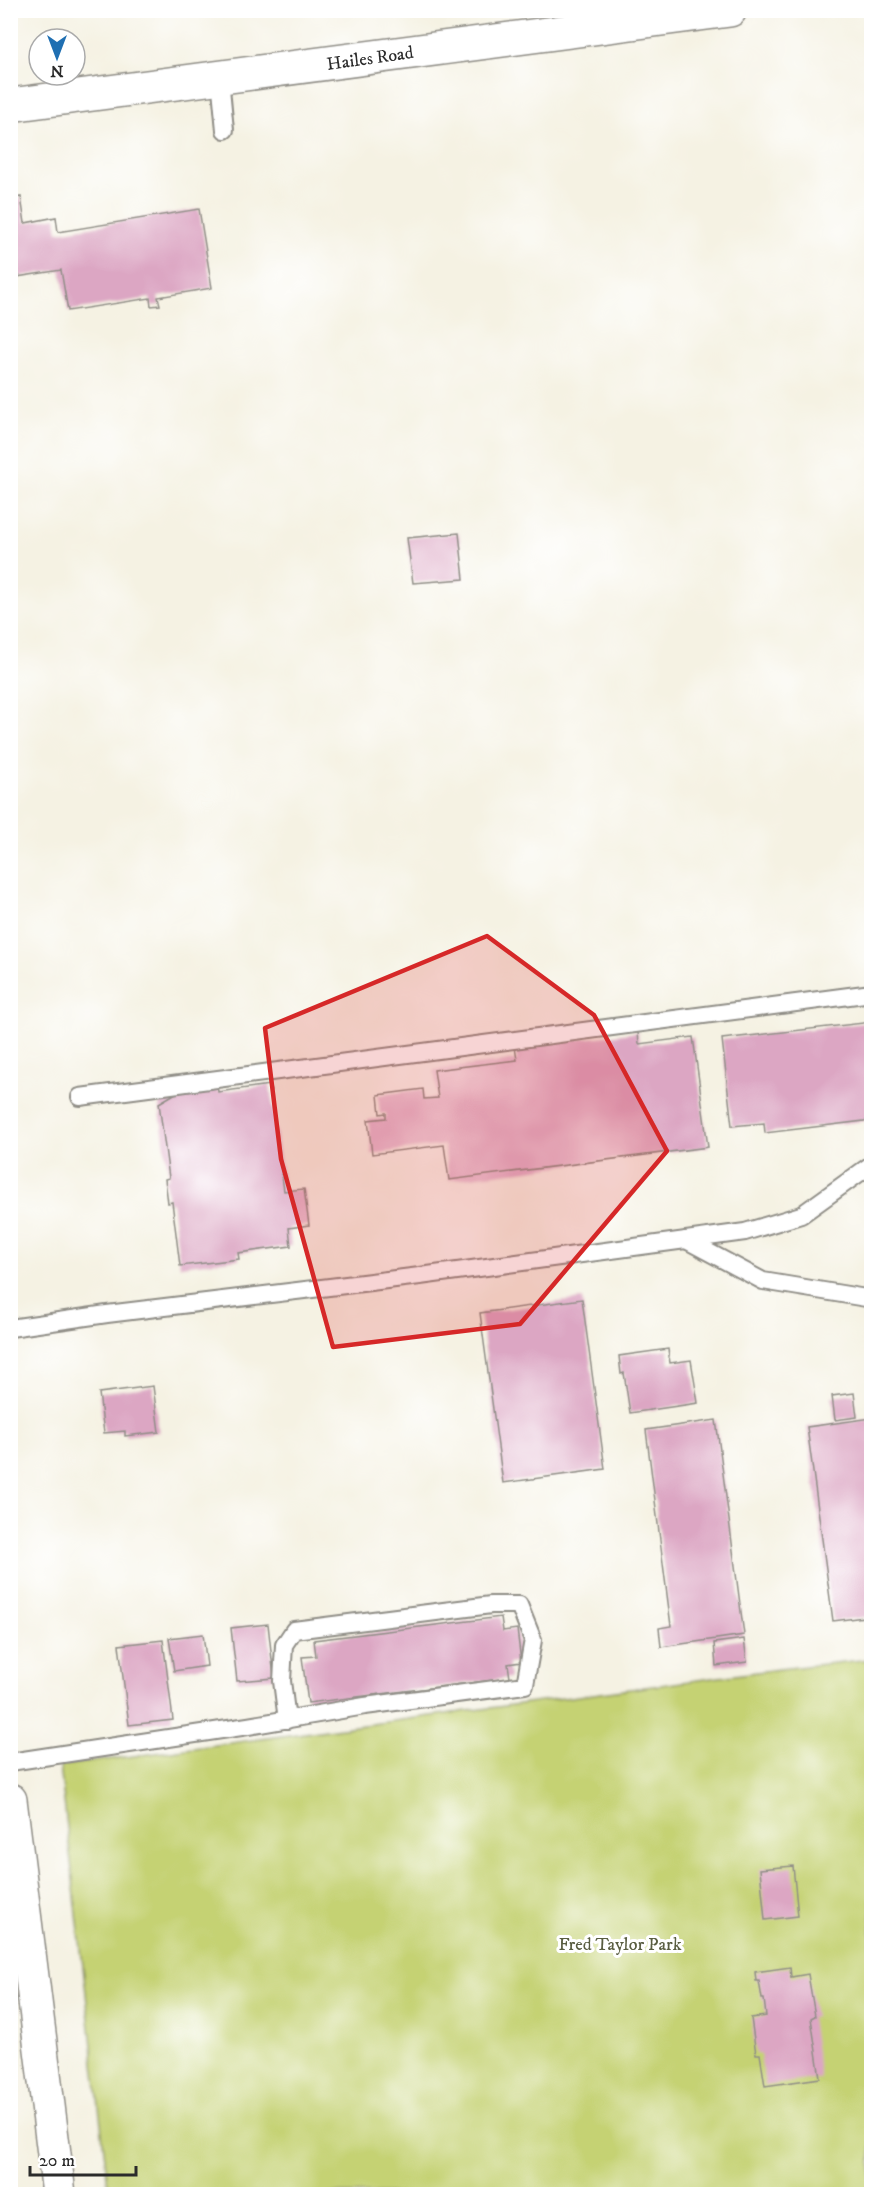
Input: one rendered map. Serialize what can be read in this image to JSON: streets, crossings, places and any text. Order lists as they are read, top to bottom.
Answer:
{
  "streets": {
    "street": ["Hailes Road"]
  },
  "parks": ["Fred Taylor Park"],
  "scale_bar": "20 m",
  "north": "bottom"
}
